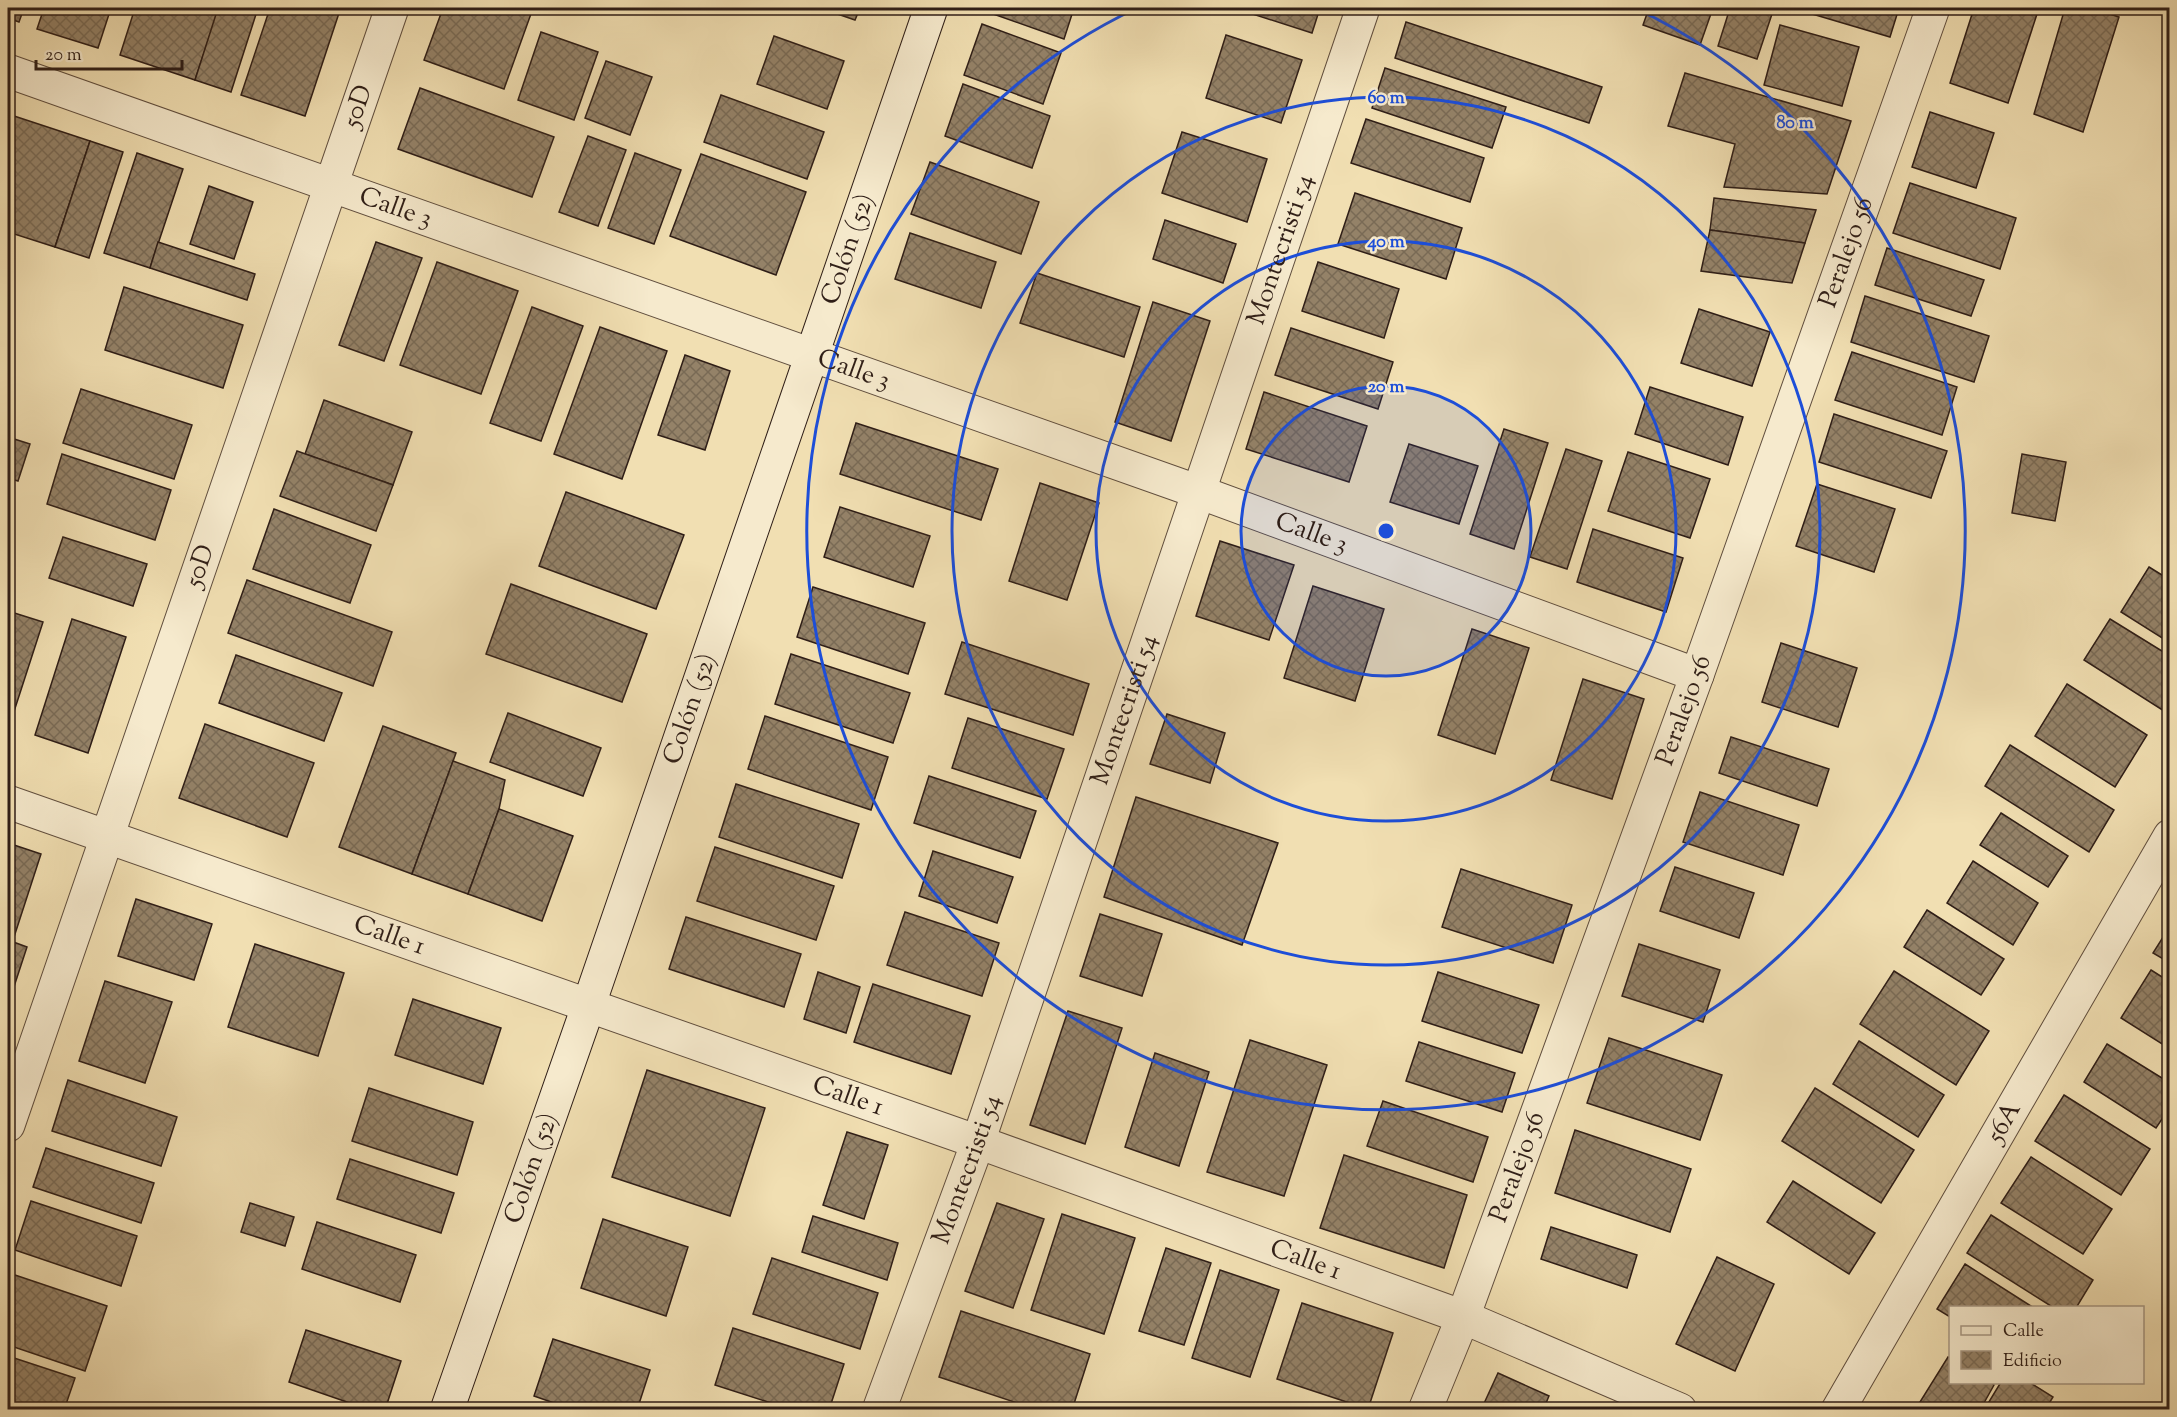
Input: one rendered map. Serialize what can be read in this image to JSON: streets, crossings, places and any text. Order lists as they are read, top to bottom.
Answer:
{
  "streets": {
    "street": [
      "50D",
      "Calle 3",
      "Colón (52)",
      "Montecristi 54",
      "Peralejo 56",
      "Calle 1",
      "56A"
    ]
  },
  "crossings": [
    ["50D", "Calle 3"],
    ["50D", "Calle 1"],
    ["Calle 3", "Colón (52)"],
    ["Calle 3", "Montecristi 54"],
    ["Calle 3", "Peralejo 56"],
    ["Colón (52)", "Calle 1"],
    ["Montecristi 54", "Calle 1"],
    ["Peralejo 56", "Calle 1"]
  ],
  "legend": ["Calle", "Edificio"],
  "scale_bar": "20 m",
  "rings": [
    "60 m",
    "80 m",
    "40 m",
    "20 m"
  ]
}
